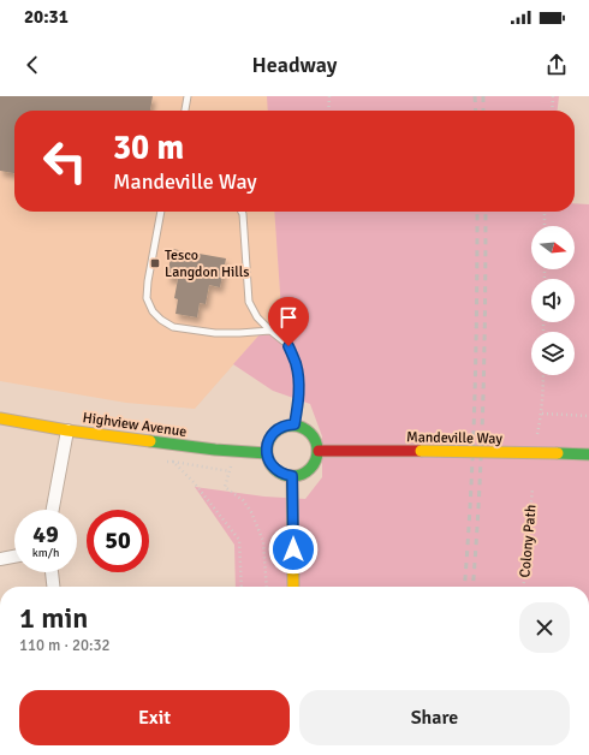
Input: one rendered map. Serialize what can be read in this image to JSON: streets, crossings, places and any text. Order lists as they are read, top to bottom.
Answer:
{
  "streets": {
    "main road": ["Highview Avenue", "Mandeville Way"],
    "path": ["Colony Path"]
  },
  "crossings": [
    ["Highview Avenue", "Mandeville Way"]
  ],
  "places": {
    "transit": ["Tesco Langdon Hills"]
  },
  "north": "right",
  "page": {
    "status": "20:31",
    "header": "Headway",
    "turn": ["30 m", "Mandeville Way"],
    "speed": "49 km/h",
    "limit": "50",
    "heading": ["1 min", "110 m · 20:32"],
    "buttons": ["Exit", "Share"]
  }
}
